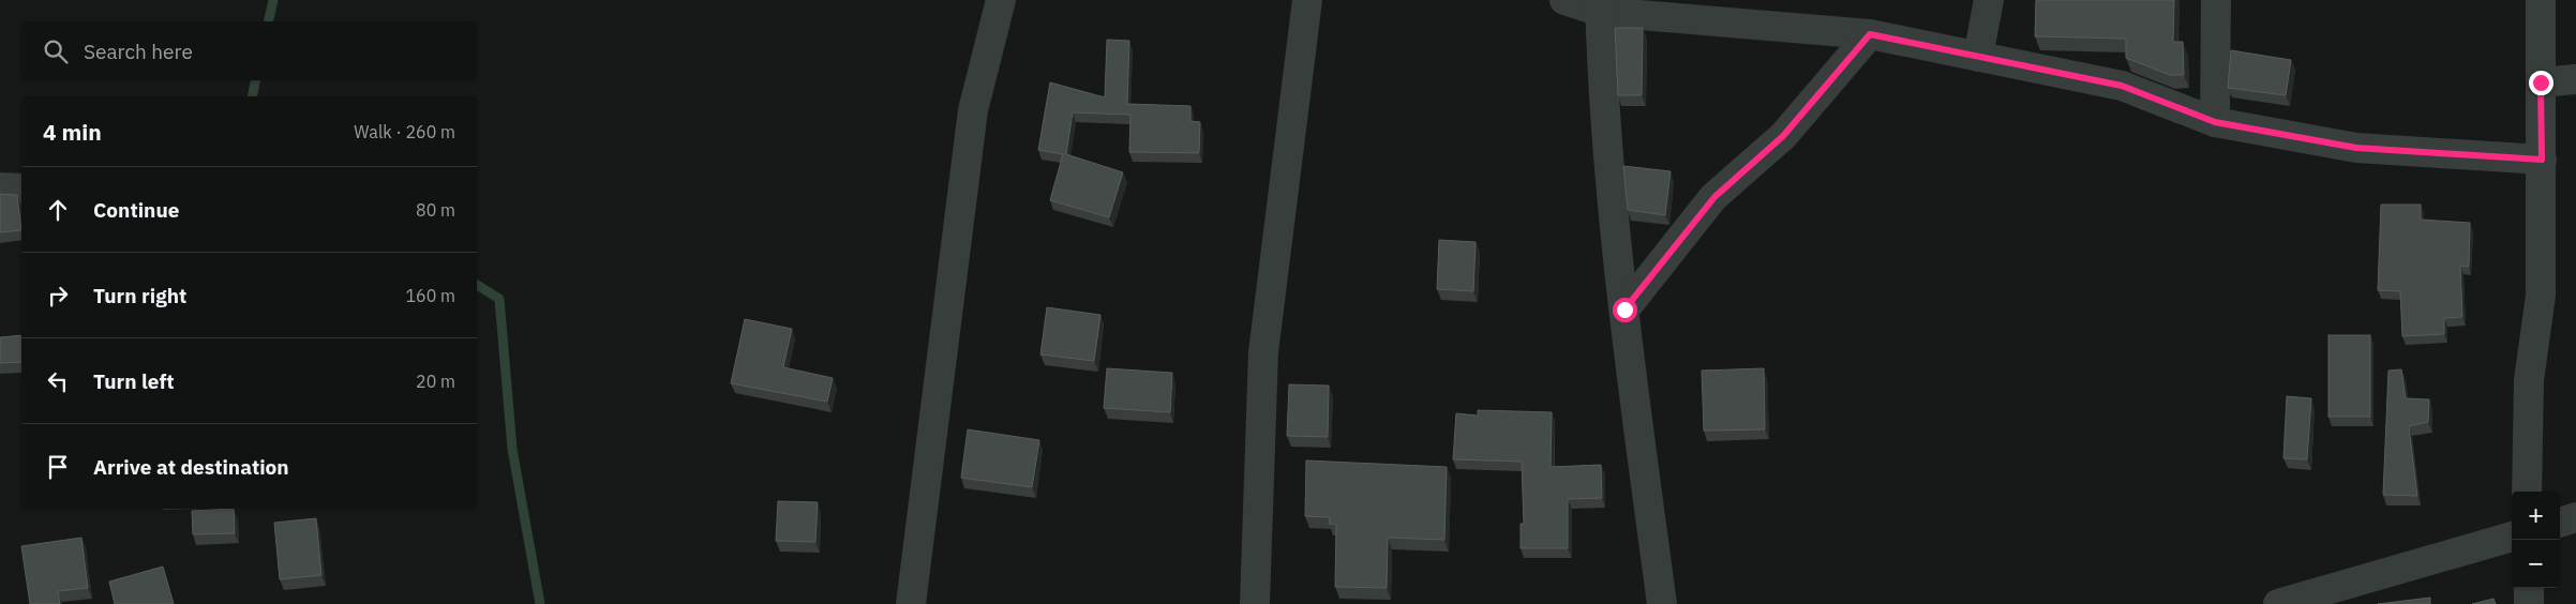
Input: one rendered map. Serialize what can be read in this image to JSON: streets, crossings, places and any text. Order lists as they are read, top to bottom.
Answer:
{
  "page": {
    "search": "Search here",
    "heading": ["4 min", "Walk · 260 m"],
    "list": [
      ["Continue", "80 m"],
      ["Turn right", "160 m"],
      ["Turn left", "20 m"],
      "Arrive at destination"
    ],
    "map_buttons": ["+", "−"]
  }
}
